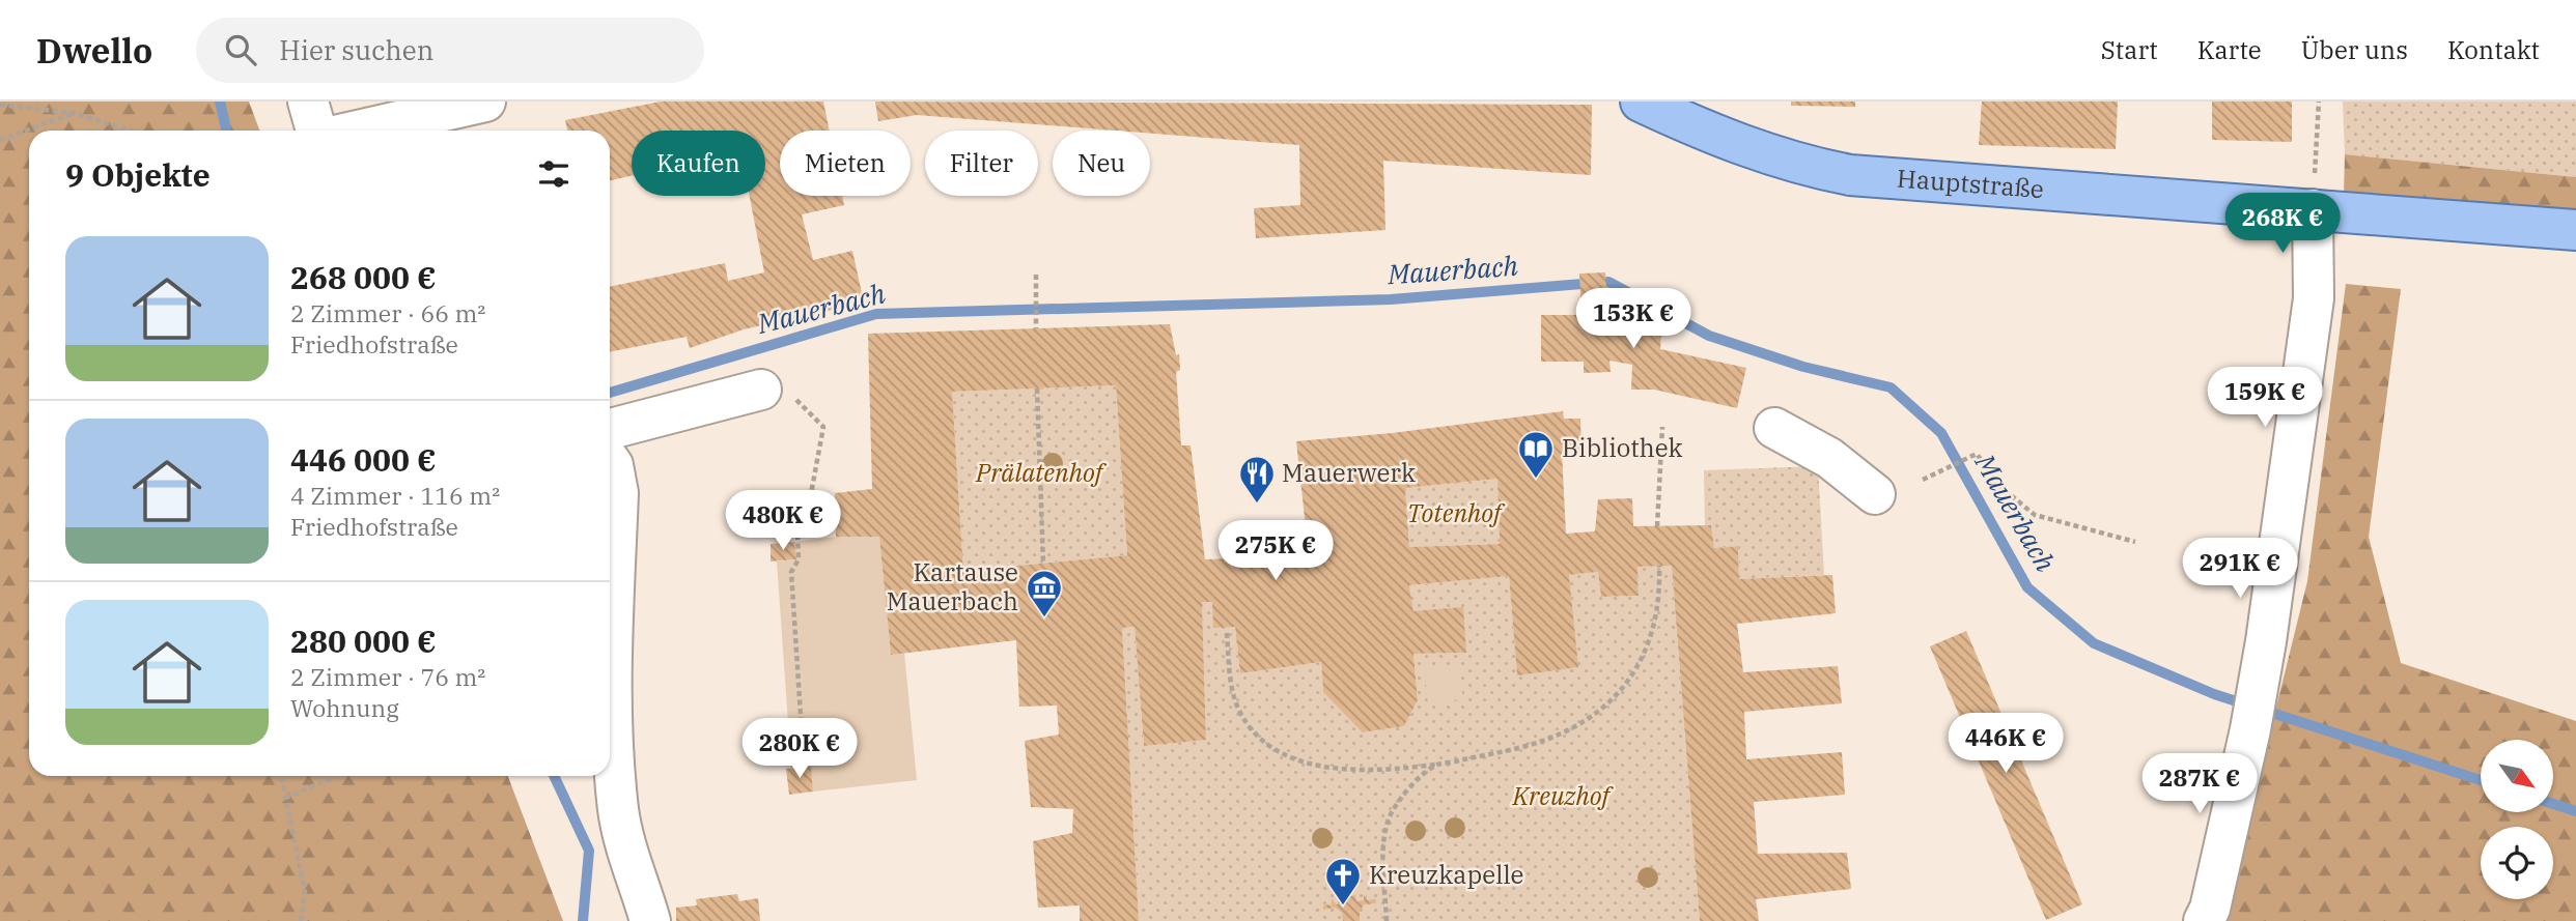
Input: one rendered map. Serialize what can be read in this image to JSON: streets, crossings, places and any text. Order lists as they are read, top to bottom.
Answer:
{
  "streets": {
    "main road": ["Hauptstraße"]
  },
  "water": ["Mauerbach"],
  "parks": ["Prälatenhof", "Totenhof", "Kreuzhof"],
  "places": {
    "library": ["Bibliothek"],
    "restaurant": ["Mauerwerk"],
    "museum": ["Kartause Mauerbach"],
    "church": ["Kreuzkapelle"]
  },
  "north": "bottom right",
  "page": {
    "header": "Dwello",
    "search": "Hier suchen",
    "nav": [
      "Start",
      "Karte",
      "Über uns",
      "Kontakt"
    ],
    "chip": [
      "Kaufen",
      "Mieten",
      "Filter",
      "Neu"
    ],
    "heading": "9 Objekte",
    "price": [
      "268K €",
      "153K €",
      "159K €",
      "480K €",
      "275K €",
      "291K €",
      "446K €",
      "280K €",
      "287K €"
    ],
    "list": [
      {
        "name": "268 000 €",
        "note": "2 Zimmer · 66 m² · Friedhofstraße"
      },
      {
        "name": "446 000 €",
        "note": "4 Zimmer · 116 m² · Friedhofstraße"
      },
      {
        "name": "280 000 €",
        "note": "2 Zimmer · 76 m² · Wohnung"
      }
    ]
  }
}
